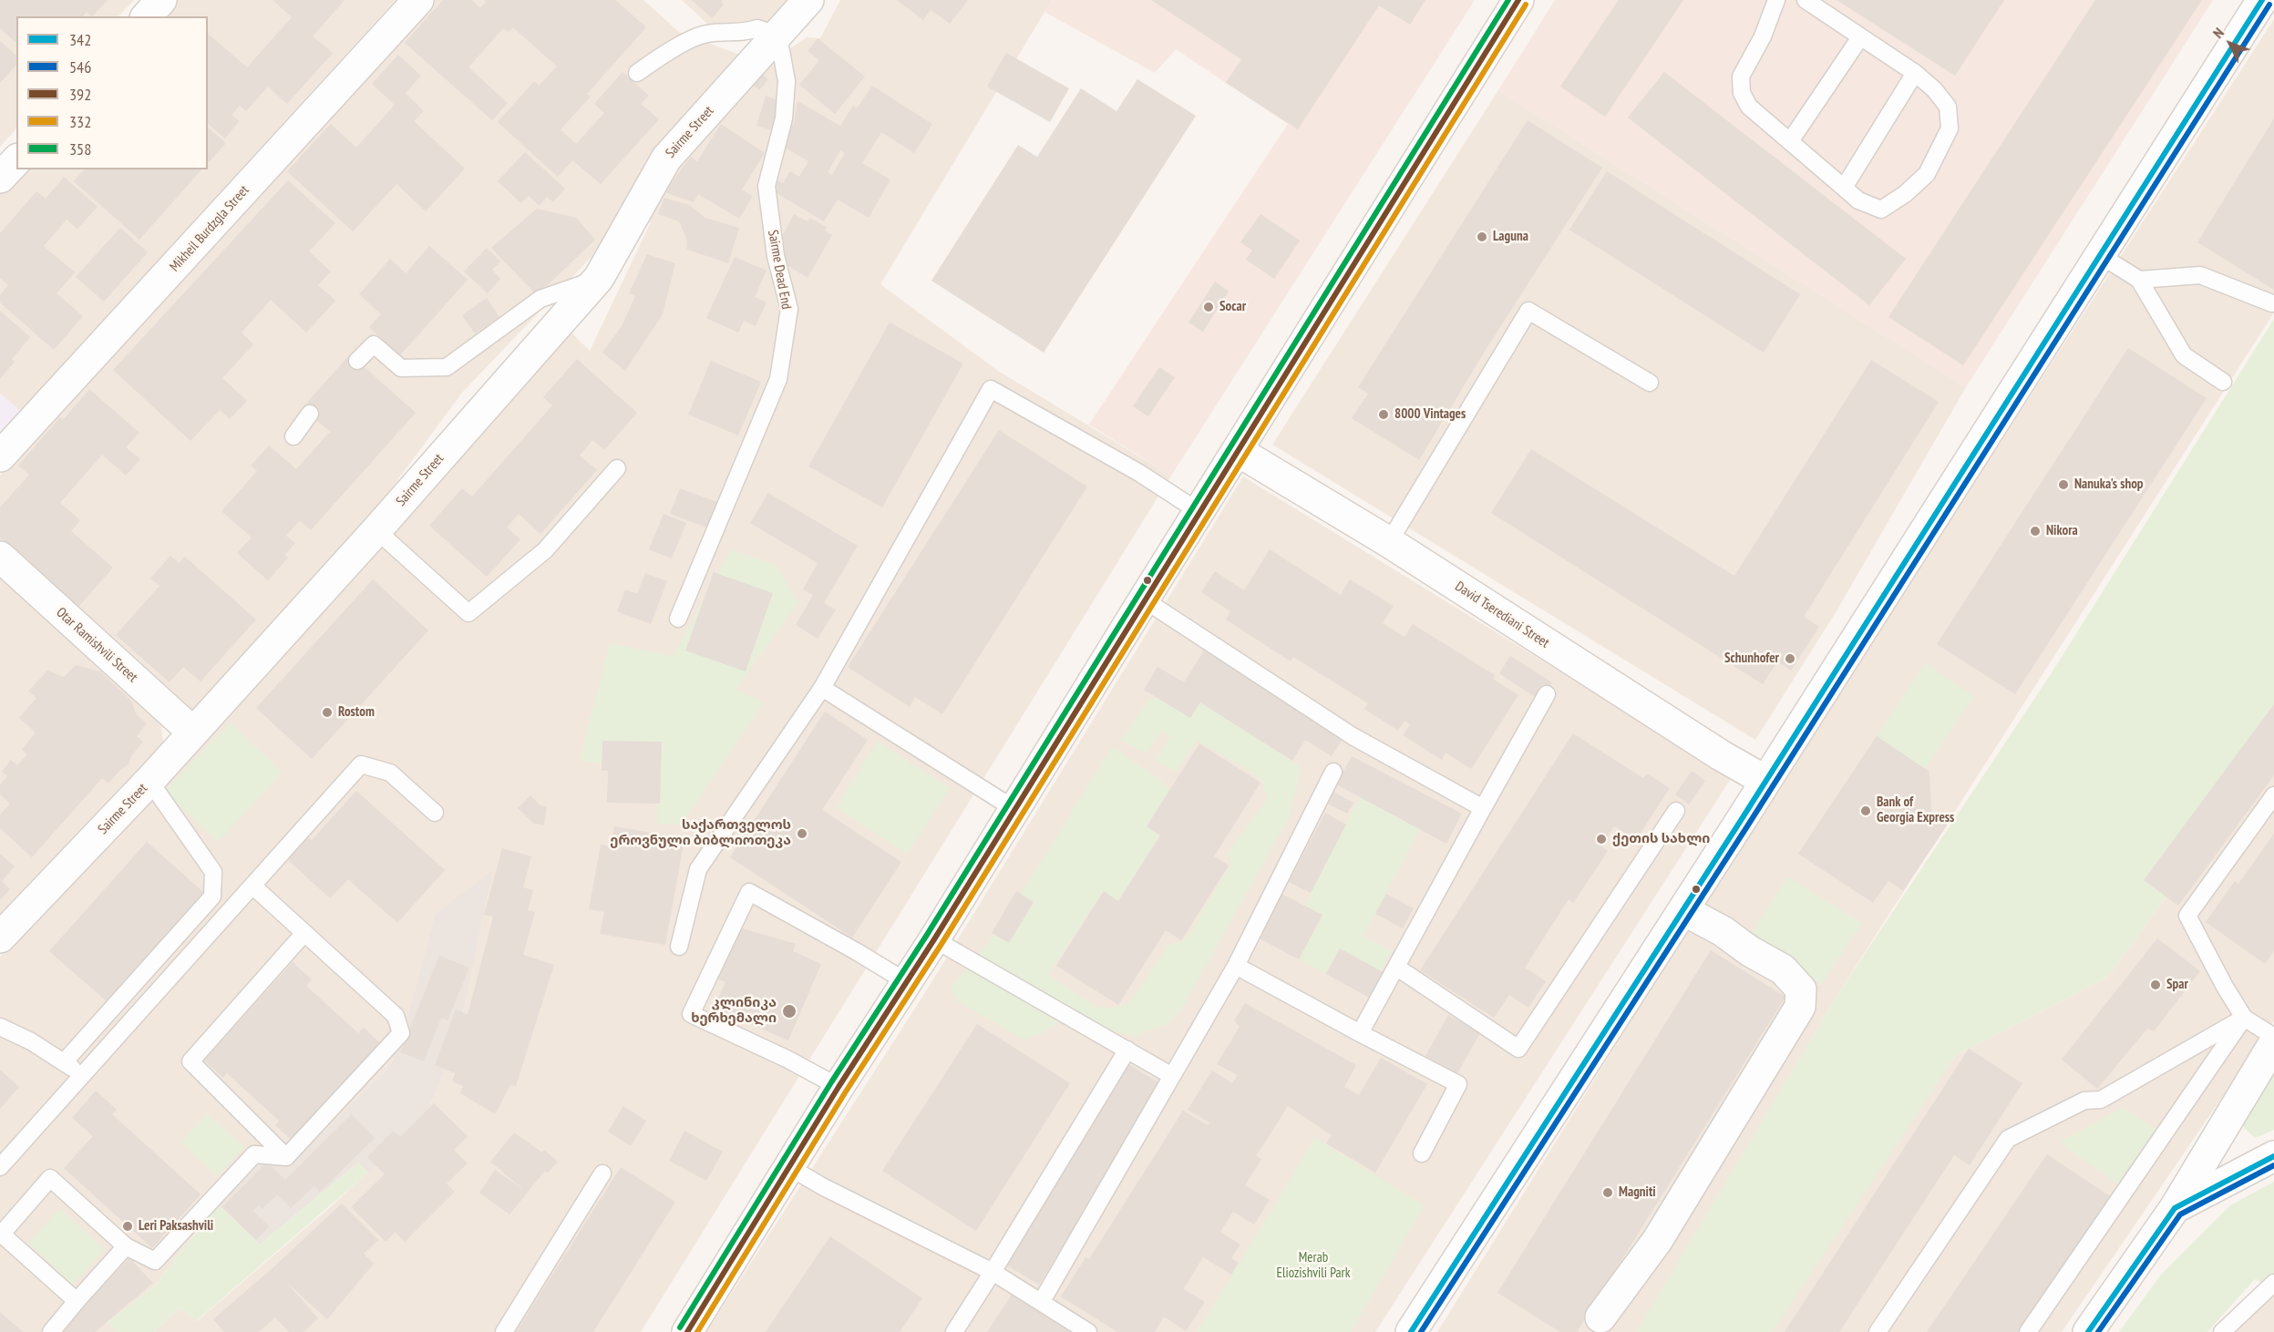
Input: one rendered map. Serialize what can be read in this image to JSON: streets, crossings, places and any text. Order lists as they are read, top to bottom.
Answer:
{
  "streets": {
    "street": [
      "Sairme Street",
      "Mikheil Burdzgla Street",
      "David Tserediani Street",
      "Otar Ramishvili Street"
    ],
    "lane": ["Sairme Dead End"]
  },
  "crossings": [
    ["Sairme Street", "Sairme Dead End"],
    ["Sairme Street", "Otar Ramishvili Street"]
  ],
  "parks": ["Merab Eliozishvili Park"],
  "places": [
    "Laguna",
    "Socar",
    "8000 Vintages",
    "Nanuka's shop",
    "Nikora",
    "Schunhofer",
    "Rostom",
    "Bank of Georgia Express",
    "საქართველოს ეროვნული ბიბლიოთეკა",
    "ქეთის სახლი",
    "Spar",
    "კლინიკა ხერხემალი",
    "Magniti",
    "Leri Paksashvili"
  ],
  "lines": [
    "transit line 342",
    "transit line 392",
    "transit line 358",
    "transit line 546",
    "transit line 332"
  ],
  "legend": [
    "342",
    "546",
    "392",
    "332",
    "358"
  ],
  "north": "top left"
}
